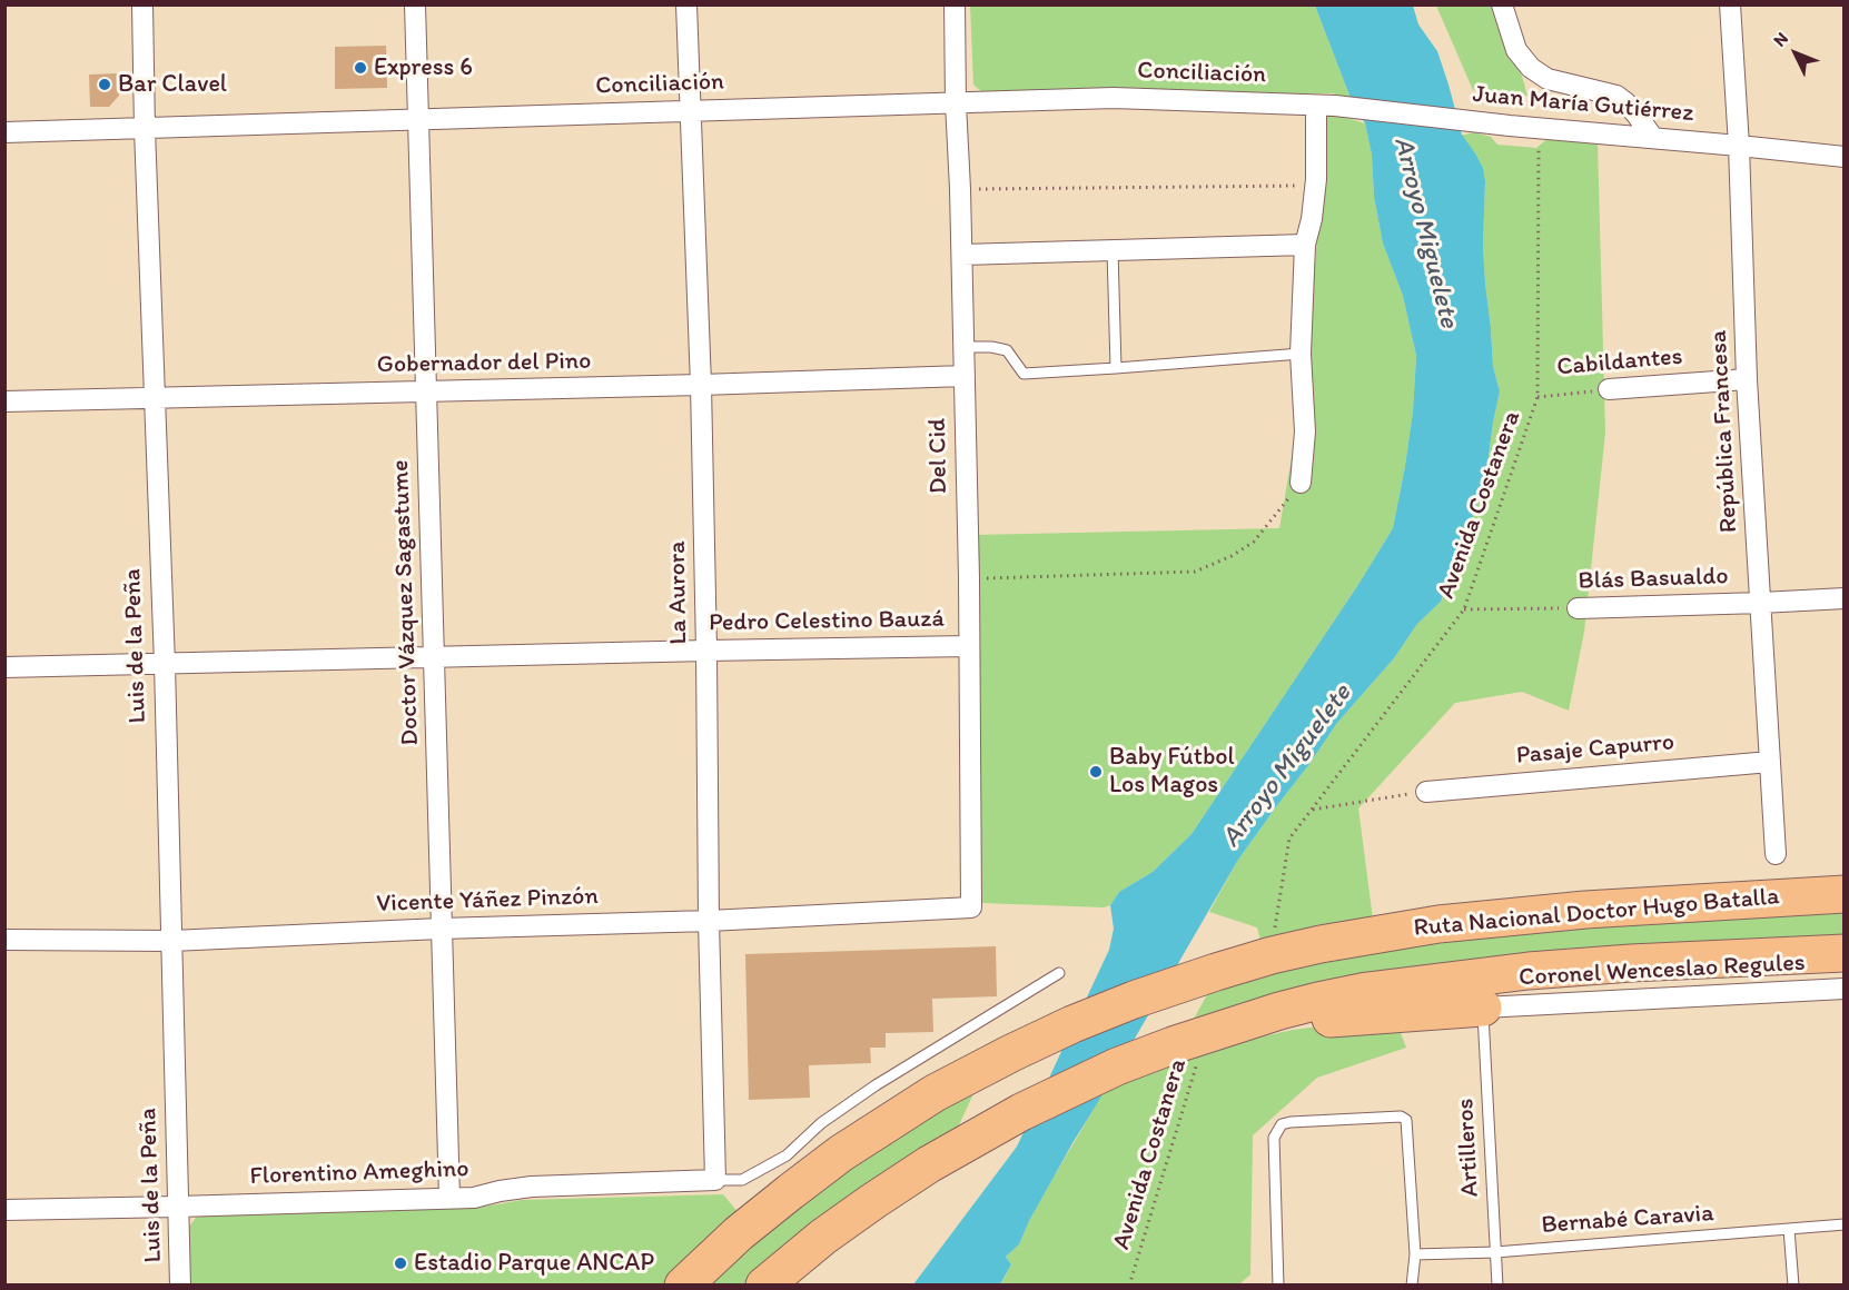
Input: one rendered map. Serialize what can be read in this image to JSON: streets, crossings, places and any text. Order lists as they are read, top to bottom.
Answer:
{
  "streets": {
    "highway": ["Ruta Nacional Doctor Hugo Batalla"],
    "street": [
      "Conciliación",
      "Juan María Gutiérrez",
      "Cabildantes",
      "Gobernador del Pino",
      "República Francesa",
      "Del Cid",
      "Blás Basualdo",
      "La Aurora",
      "Doctor Vázquez Sagastume",
      "Pedro Celestino Bauzá",
      "Luis de la Peña",
      "Pasaje Capurro",
      "Vicente Yáñez Pinzón",
      "Coronel Wenceslao Regules",
      "Florentino Ameghino"
    ],
    "lane": ["Artilleros", "Bernabé Caravia"],
    "path": ["Avenida Costanera"]
  },
  "crossings": [
    ["Conciliación", "Juan María Gutiérrez"],
    ["Conciliación", "Del Cid"],
    ["Conciliación", "La Aurora"],
    ["Conciliación", "Doctor Vázquez Sagastume"],
    ["Conciliación", "Luis de la Peña"],
    ["Juan María Gutiérrez", "República Francesa"],
    ["Juan María Gutiérrez", "Avenida Costanera"],
    ["Cabildantes", "República Francesa"],
    ["Cabildantes", "Avenida Costanera"],
    ["Gobernador del Pino", "Del Cid"],
    ["Gobernador del Pino", "La Aurora"],
    ["Gobernador del Pino", "Doctor Vázquez Sagastume"],
    ["Gobernador del Pino", "Luis de la Peña"],
    ["República Francesa", "Blás Basualdo"],
    ["República Francesa", "Pasaje Capurro"],
    ["Del Cid", "Pedro Celestino Bauzá"],
    ["Del Cid", "Vicente Yáñez Pinzón"],
    ["Avenida Costanera", "Blás Basualdo"],
    ["Avenida Costanera", "Ruta Nacional Doctor Hugo Batalla"],
    ["La Aurora", "Pedro Celestino Bauzá"],
    ["La Aurora", "Vicente Yáñez Pinzón"],
    ["La Aurora", "Florentino Ameghino"],
    ["Doctor Vázquez Sagastume", "Pedro Celestino Bauzá"],
    ["Doctor Vázquez Sagastume", "Vicente Yáñez Pinzón"],
    ["Doctor Vázquez Sagastume", "Florentino Ameghino"],
    ["Pedro Celestino Bauzá", "Luis de la Peña"],
    ["Luis de la Peña", "Vicente Yáñez Pinzón"],
    ["Luis de la Peña", "Florentino Ameghino"],
    ["Coronel Wenceslao Regules", "Artilleros"],
    ["Artilleros", "Bernabé Caravia"]
  ],
  "water": ["Arroyo Miguelete"],
  "places": [
    "Express 6",
    "Bar Clavel",
    "Baby Fútbol Los Magos",
    "Estadio Parque ANCAP"
  ],
  "north": "top left"
}
